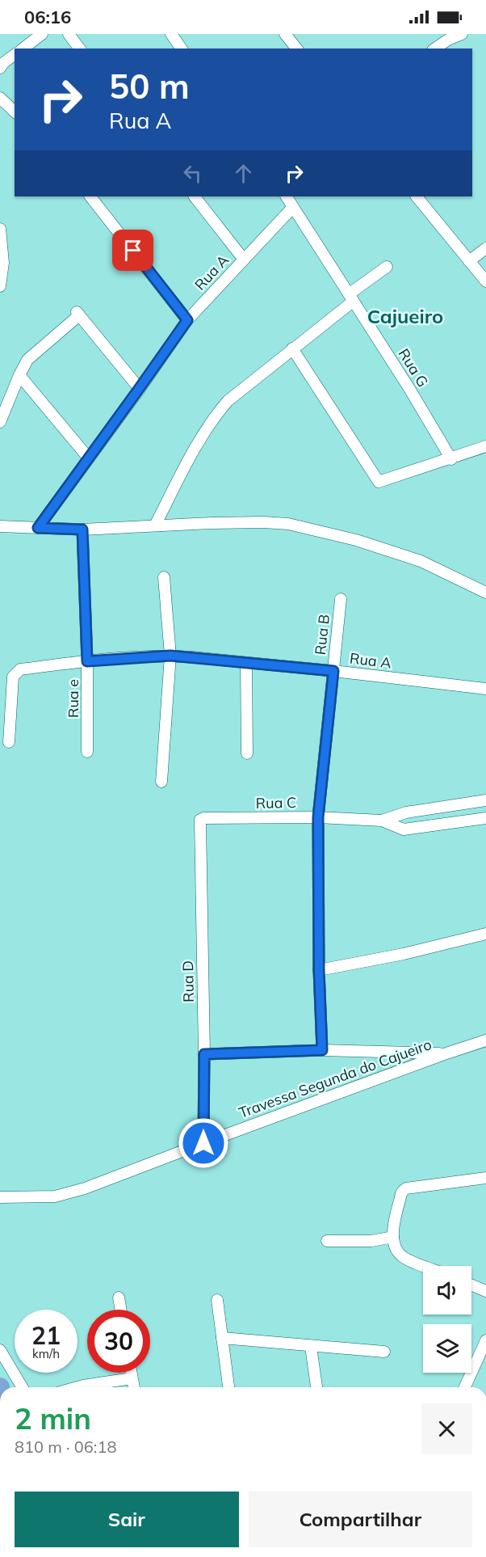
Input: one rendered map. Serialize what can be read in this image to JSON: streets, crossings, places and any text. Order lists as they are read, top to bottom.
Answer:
{
  "streets": {
    "street": [
      "Rua A",
      "Rua G",
      "Rua B",
      "Rua e",
      "Rua C",
      "Rua D",
      "Travessa Segunda do Cajueiro"
    ]
  },
  "crossings": [
    ["Rua A", "Rua G"],
    ["Rua A", "Rua B"],
    ["Rua A", "Rua e"],
    ["Rua B", "Rua C"],
    ["Rua C", "Rua D"],
    ["Rua D", "Travessa Segunda do Cajueiro"]
  ],
  "districts": ["Cajueiro"],
  "page": {
    "status": "06:16",
    "turn": ["50 m", "Rua A"],
    "speed": "21 km/h",
    "limit": "30",
    "heading": ["2 min", "810 m · 06:18"],
    "buttons": ["Sair", "Compartilhar"]
  }
}
